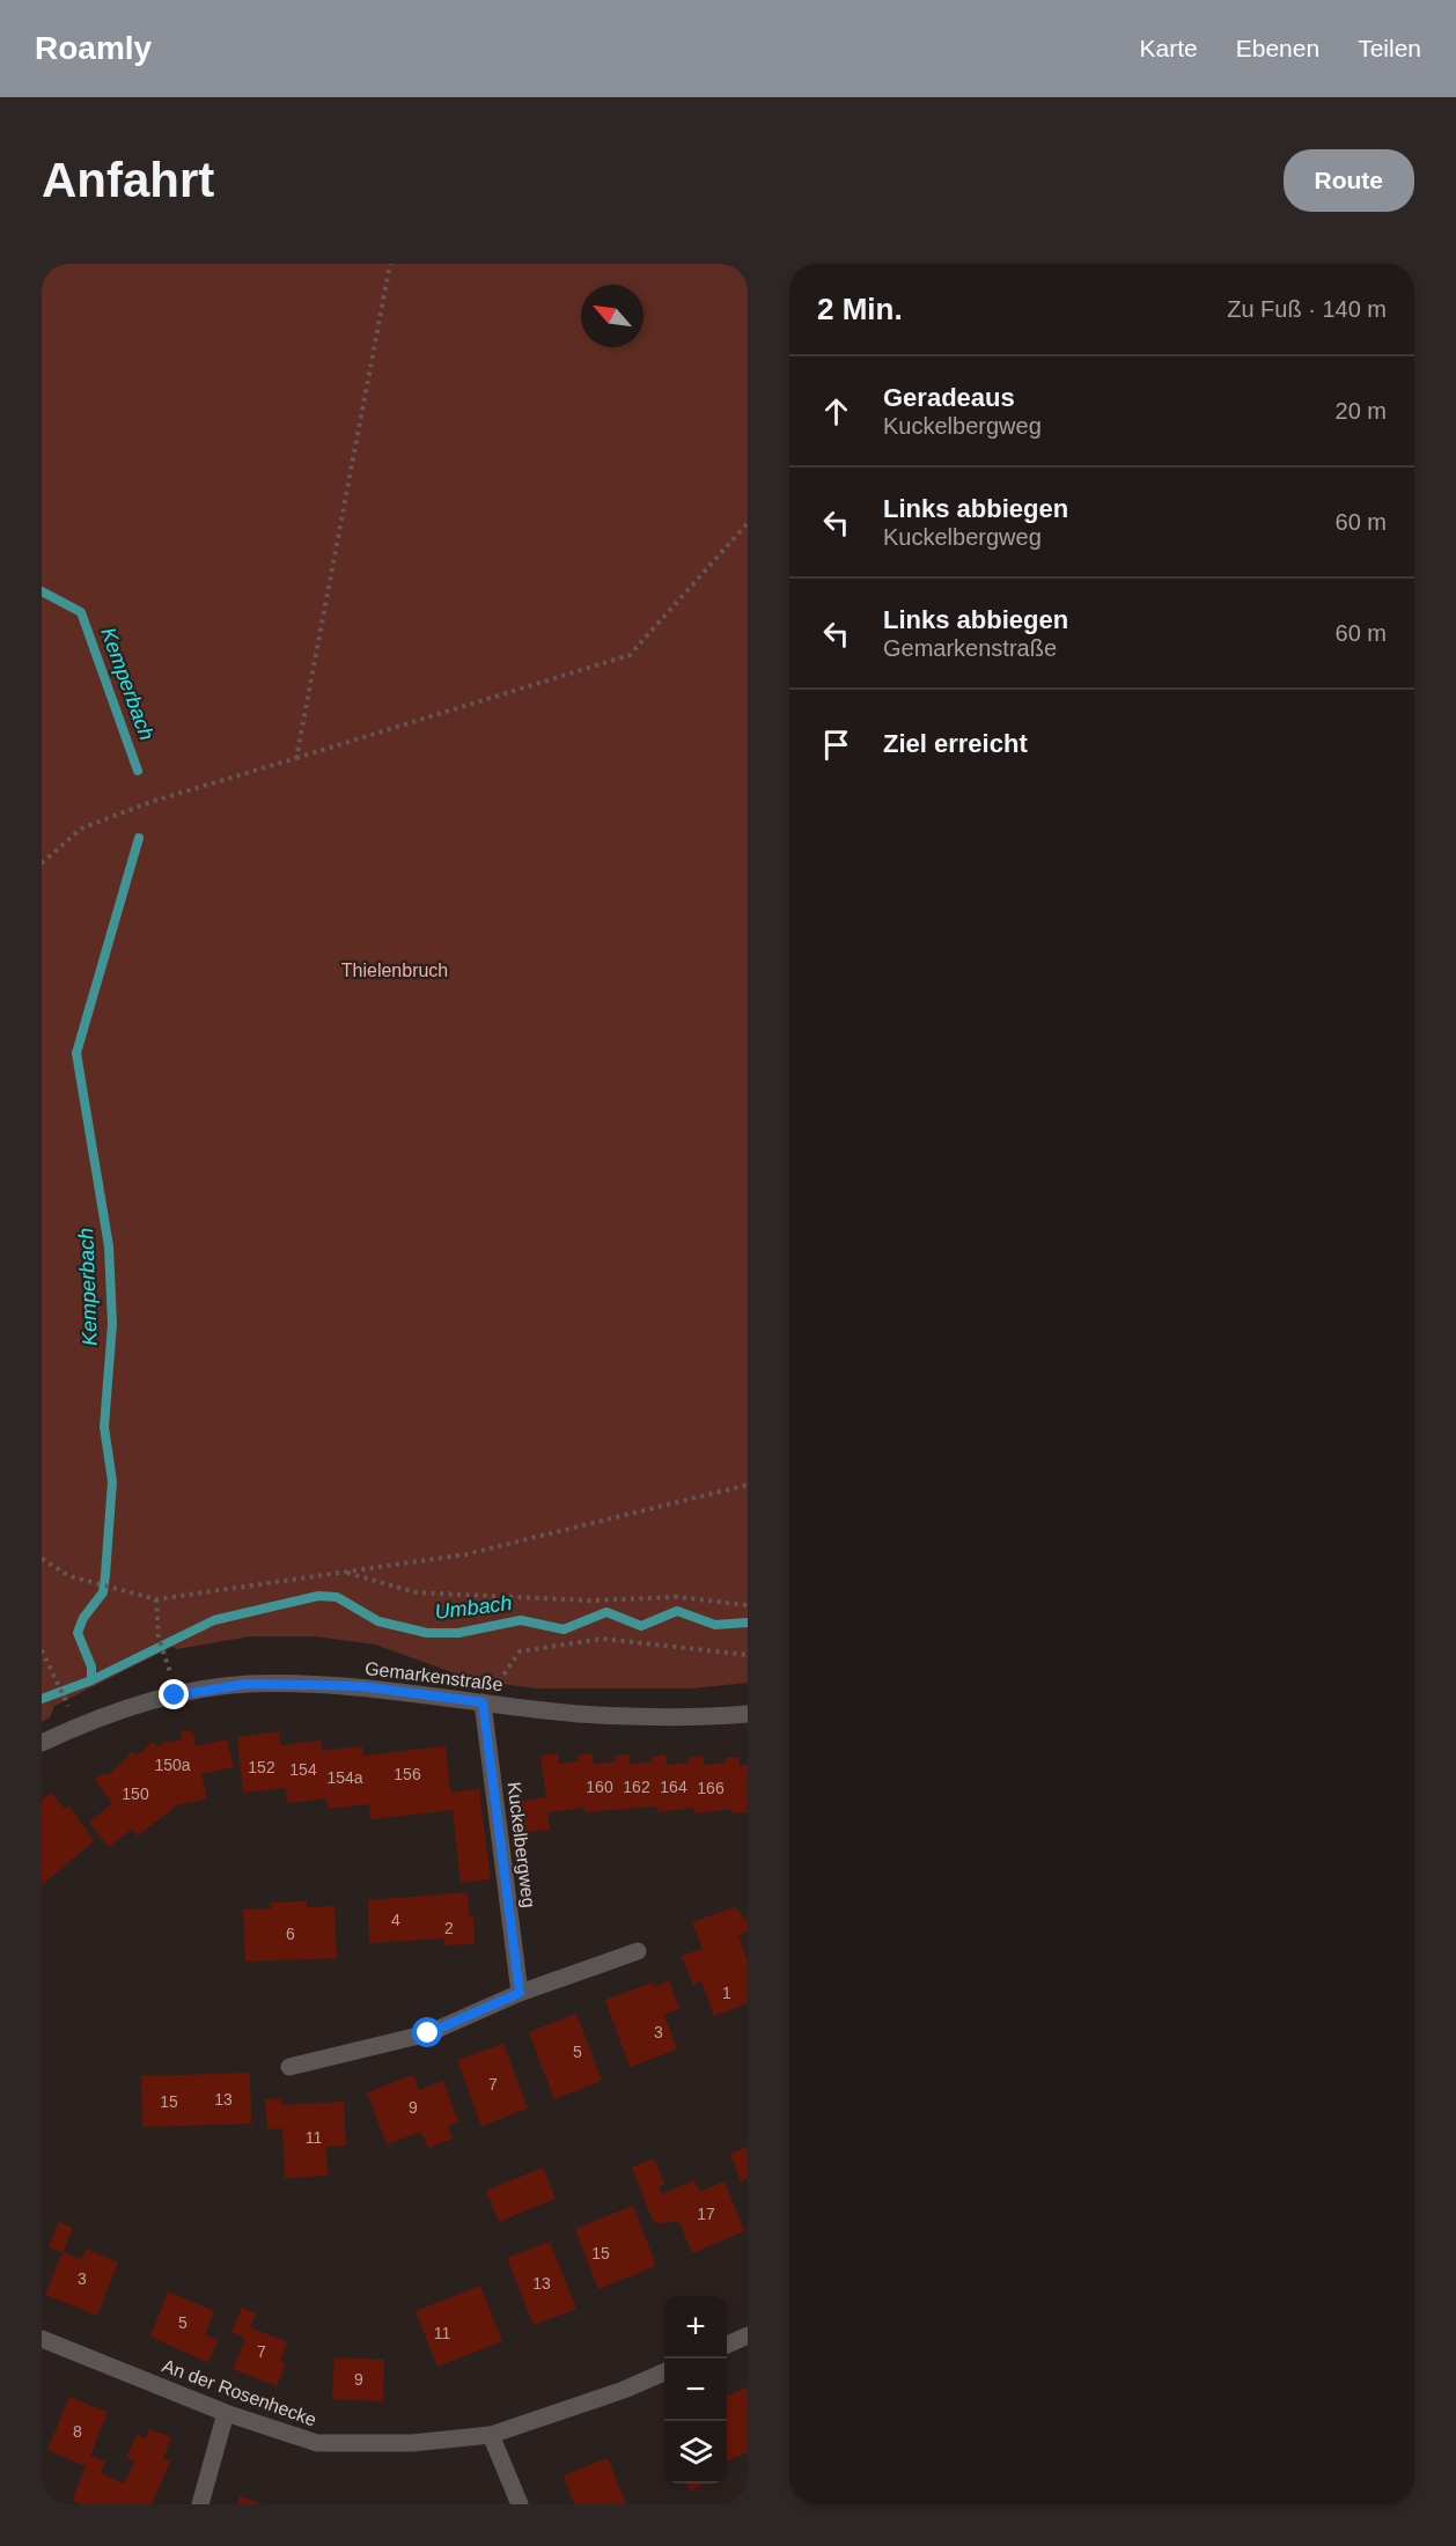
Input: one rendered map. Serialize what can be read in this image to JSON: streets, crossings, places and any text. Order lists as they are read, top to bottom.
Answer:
{
  "streets": {
    "street": ["Gemarkenstraße", "Kuckelbergweg", "An der Rosenhecke"]
  },
  "crossings": [
    ["Gemarkenstraße", "Kuckelbergweg"]
  ],
  "water": ["Kemperbach", "Umbach"],
  "parks": ["Thielenbruch"],
  "house_numbers": [
    "150a",
    "152",
    "154",
    "156",
    "154a",
    "160",
    "162",
    "164",
    "166",
    "150",
    "4",
    "2",
    "6",
    "1",
    "3",
    "5",
    "7",
    "13",
    "15",
    "9",
    "11",
    "17",
    "15",
    "3",
    "13",
    "5",
    "11",
    "7",
    "9",
    "8"
  ],
  "north": "top left",
  "page": {
    "header": "Roamly",
    "nav": ["Karte", "Ebenen", "Teilen"],
    "buttons": "Route",
    "title": "Anfahrt",
    "heading": ["2 Min.", "Zu Fuß · 140 m"],
    "list": [
      ["Geradeaus", "Kuckelbergweg", "20 m"],
      ["Links abbiegen", "Kuckelbergweg", "60 m"],
      ["Links abbiegen", "Gemarkenstraße", "60 m"],
      "Ziel erreicht"
    ],
    "map_buttons": ["+", "−"]
  }
}
